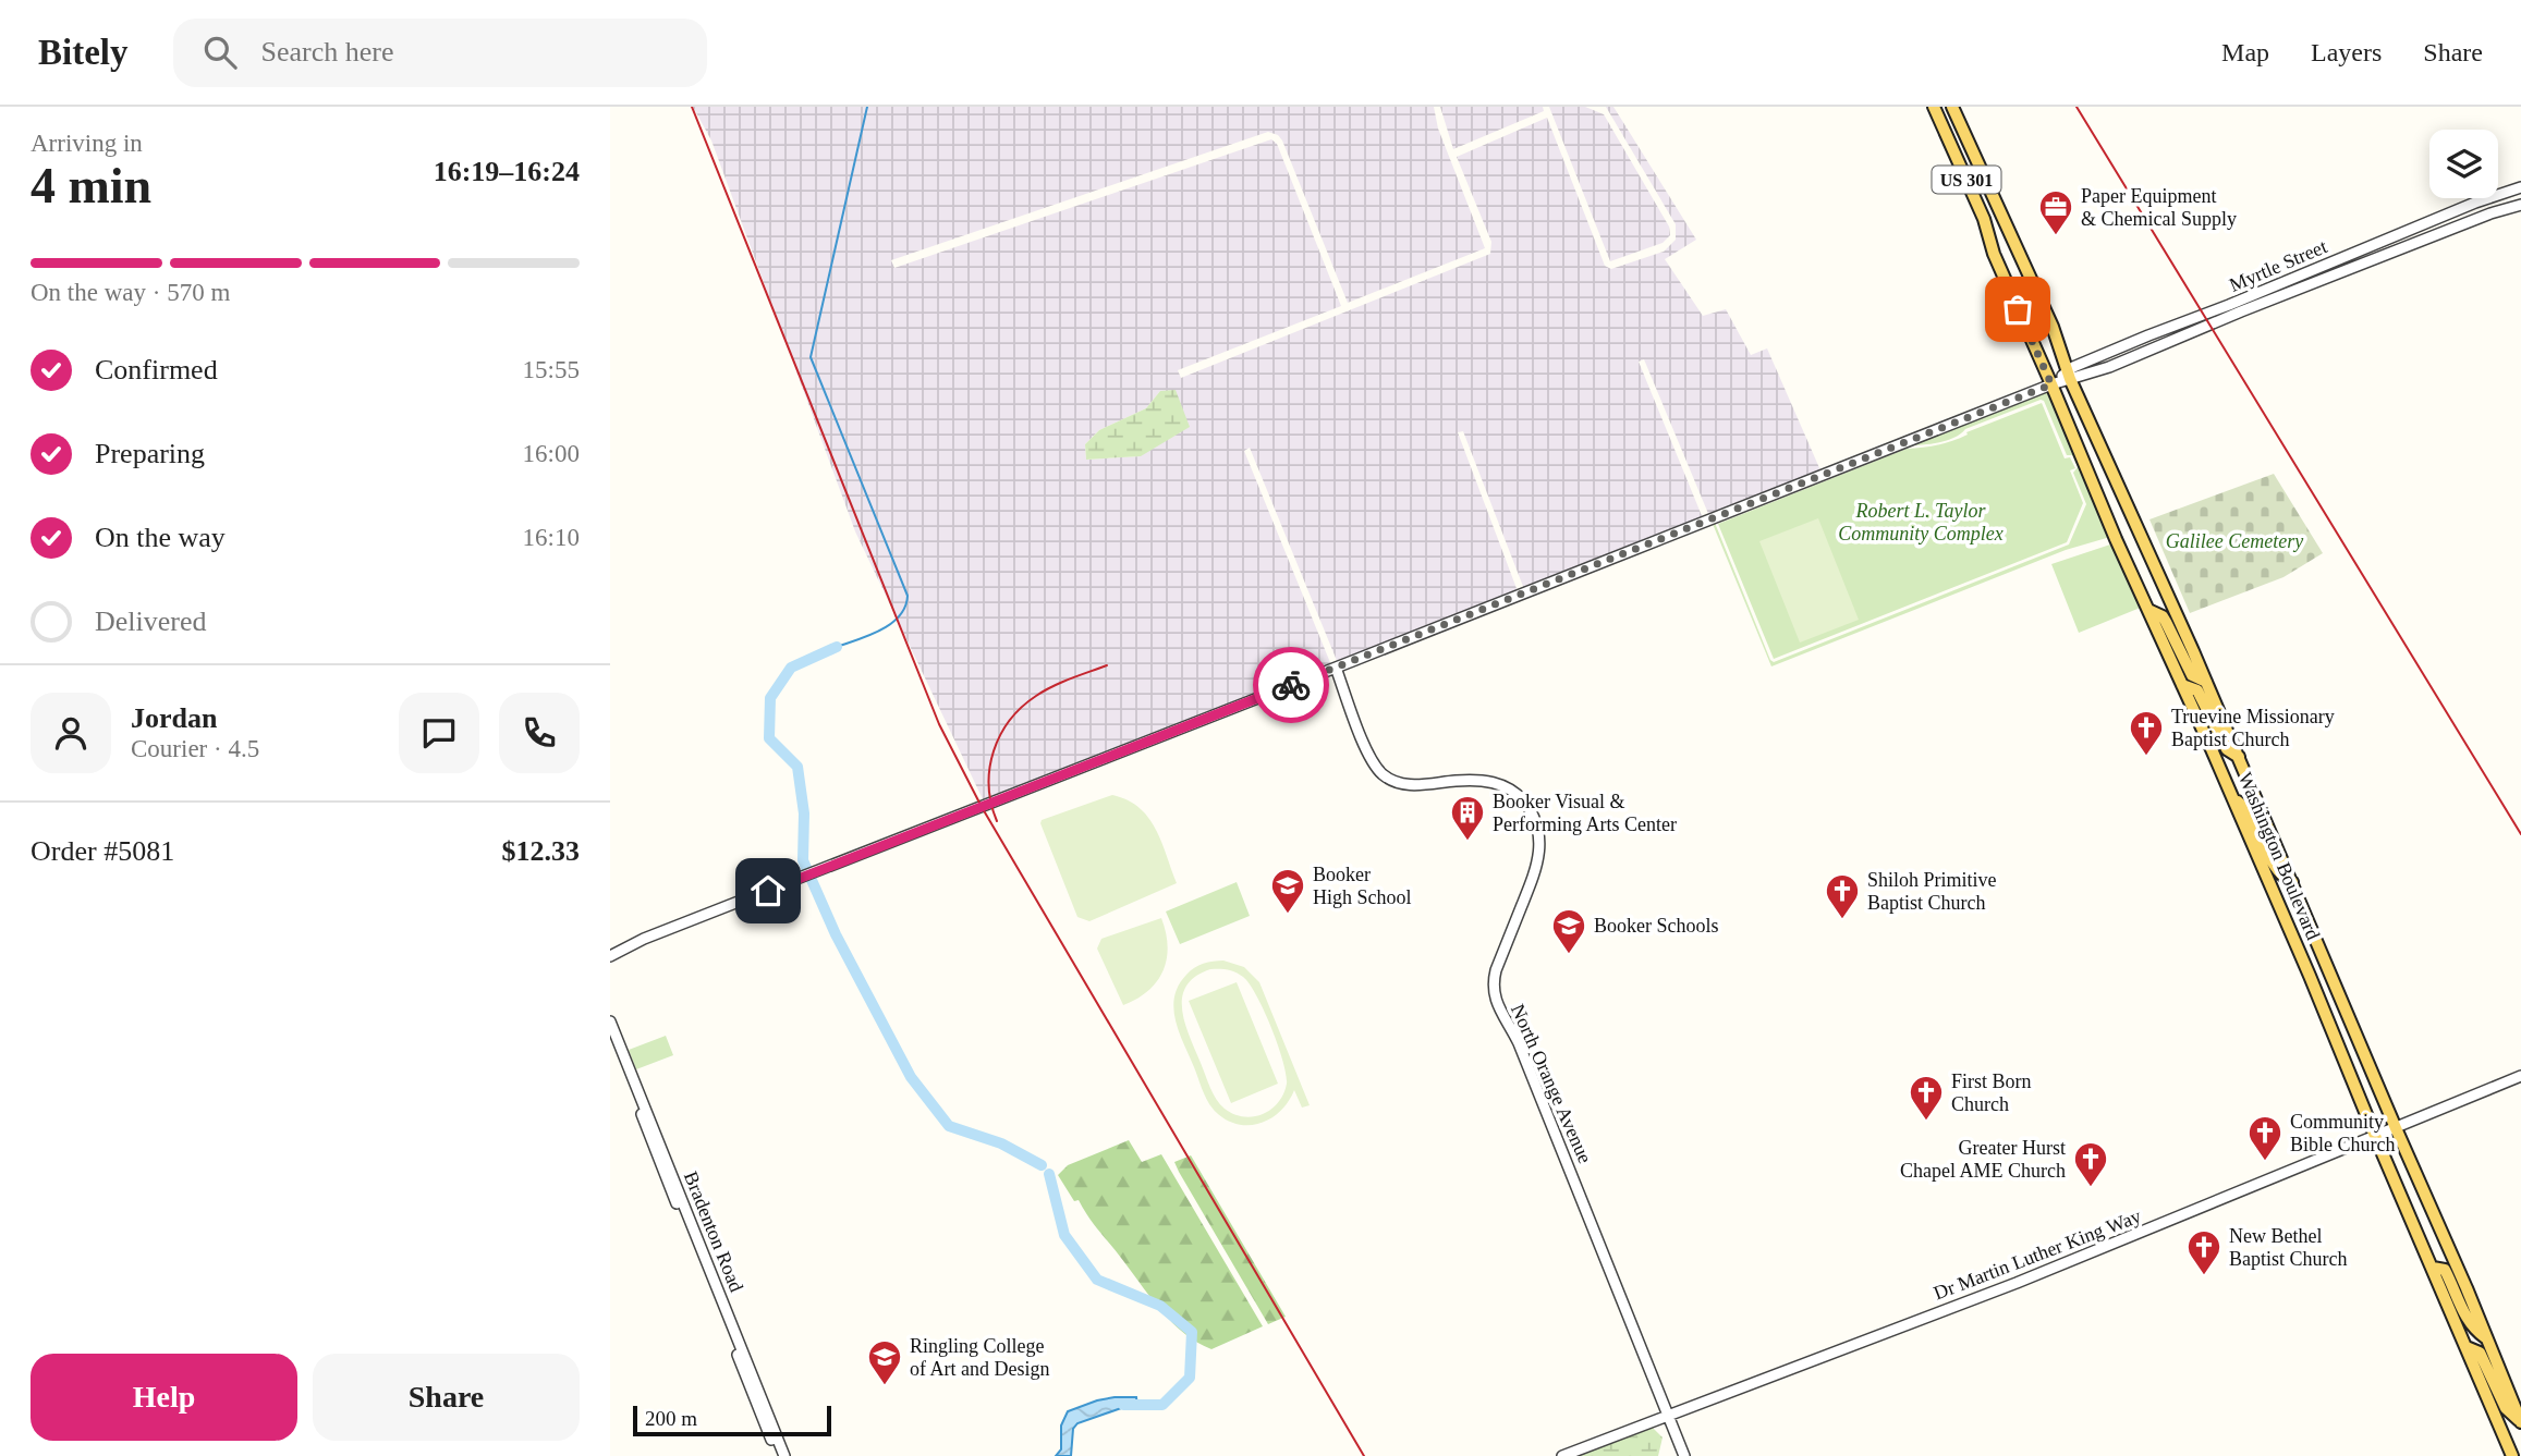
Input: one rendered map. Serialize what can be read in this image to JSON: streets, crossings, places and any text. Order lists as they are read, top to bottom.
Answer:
{
  "streets": {
    "main road": ["US 301", "Washington Boulevard"],
    "street": [
      "Myrtle Street",
      "North Orange Avenue",
      "Bradenton Road",
      "Dr Martin Luther King Way"
    ]
  },
  "crossings": [
    ["Myrtle Street", "Washington Boulevard"],
    ["Myrtle Street", "North Orange Avenue"],
    ["Washington Boulevard", "Dr Martin Luther King Way"],
    ["North Orange Avenue", "Dr Martin Luther King Way"]
  ],
  "parks": ["Robert L. Taylor Community Complex", "Galilee Cemetery"],
  "places": {
    "office": ["Paper Equipment & Chemical Supply"],
    "church": [
      "Truevine Missionary Baptist Church",
      "Shiloh Primitive Baptist Church",
      "First Born Church",
      "Community Bible Church",
      "Greater Hurst Chapel AME Church",
      "New Bethel Baptist Church"
    ],
    "building": ["Booker Visual & Performing Arts Center"],
    "school or university": ["Booker High School", "Booker Schools", "Ringling College of Art and Design"]
  },
  "scale_bar": "200 m",
  "page": {
    "header": "Bitely",
    "search": "Search here",
    "nav": ["Map", "Layers", "Share"],
    "heading": ["4 min", "Arriving in", "16:19–16:24"],
    "panel": [
      "Jordan",
      "Courier · 4.5",
      "Order #5081",
      "$12.33"
    ],
    "bar": "On the way · 570 m",
    "list": [
      ["Confirmed", "15:55"],
      ["Preparing", "16:00"],
      ["On the way", "16:10"],
      "Delivered"
    ],
    "buttons": ["Help", "Share"],
    "scale": "200 m"
  }
}
